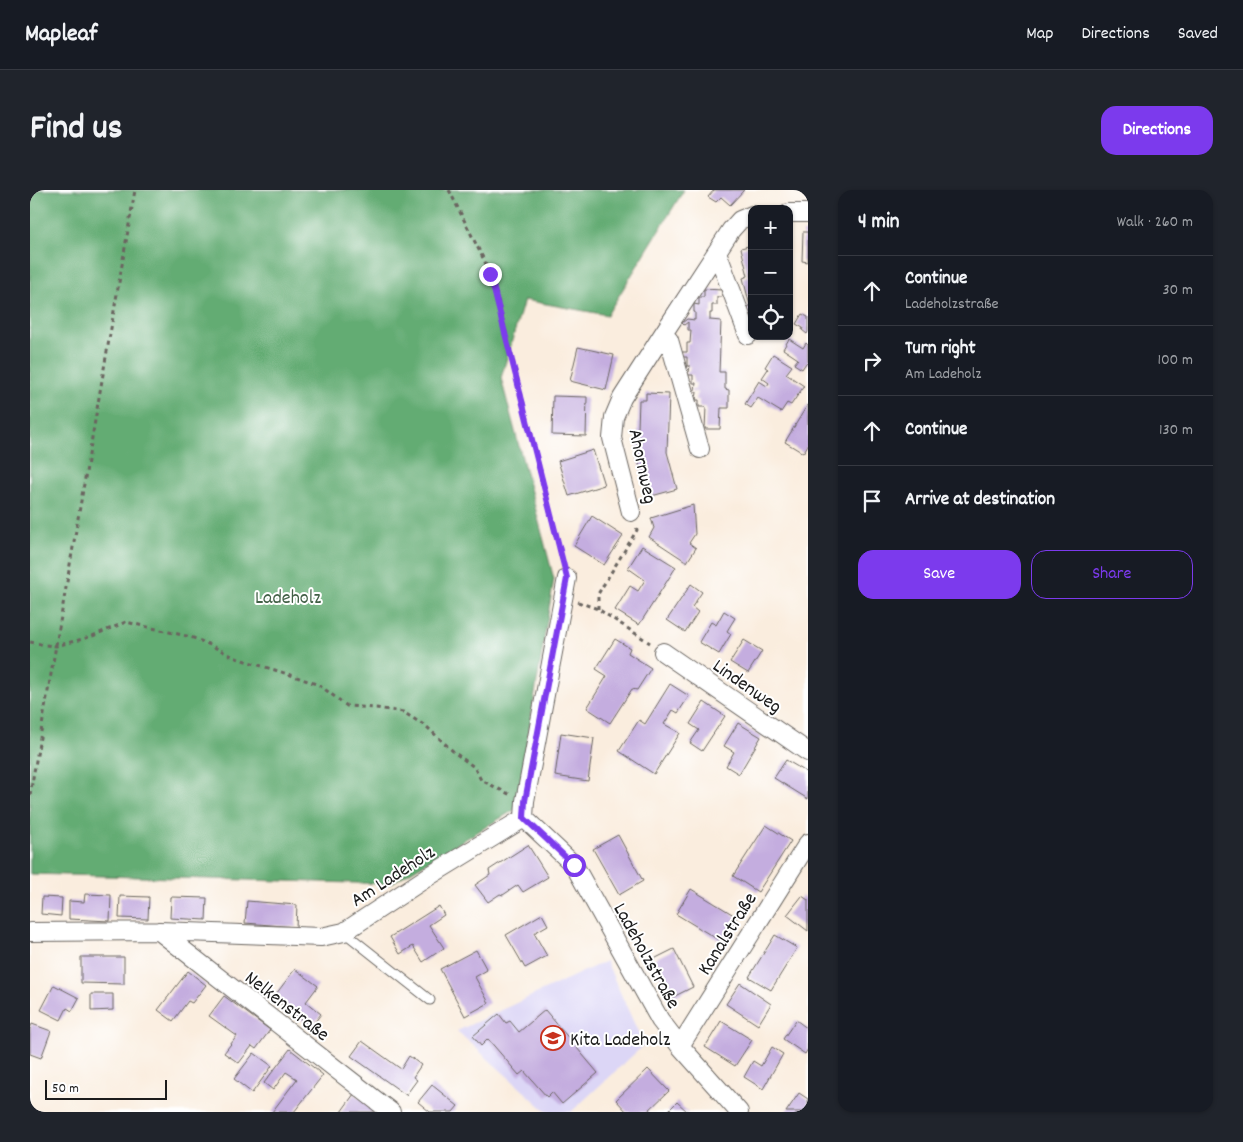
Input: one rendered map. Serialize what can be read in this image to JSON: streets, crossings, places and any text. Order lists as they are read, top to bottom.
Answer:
{
  "streets": {
    "street": [
      "Ahornweg",
      "Lindenweg",
      "Am Ladeholz",
      "Kanalstraße",
      "Ladeholzstraße",
      "Nelkenstraße"
    ]
  },
  "crossings": [
    ["Ahornweg", "Lindenweg"],
    ["Am Ladeholz", "Ladeholzstraße"],
    ["Am Ladeholz", "Nelkenstraße"],
    ["Kanalstraße", "Ladeholzstraße"]
  ],
  "parks": ["Ladeholz"],
  "places": {
    "school or university": ["Kita Ladeholz"]
  },
  "scale_bar": "50 m",
  "page": {
    "header": "Mapleaf",
    "nav": ["Map", "Directions", "Saved"],
    "title": "Find us",
    "buttons": [
      "Directions",
      ["Save", "Share"]
    ],
    "heading": ["4 min", "Walk · 260 m"],
    "map_buttons": ["+", "−"],
    "list": [
      ["Continue", "Ladeholzstraße", "30 m"],
      ["Turn right", "Am Ladeholz", "100 m"],
      ["Continue", "130 m"],
      "Arrive at destination"
    ],
    "scale": "50 m"
  }
}
